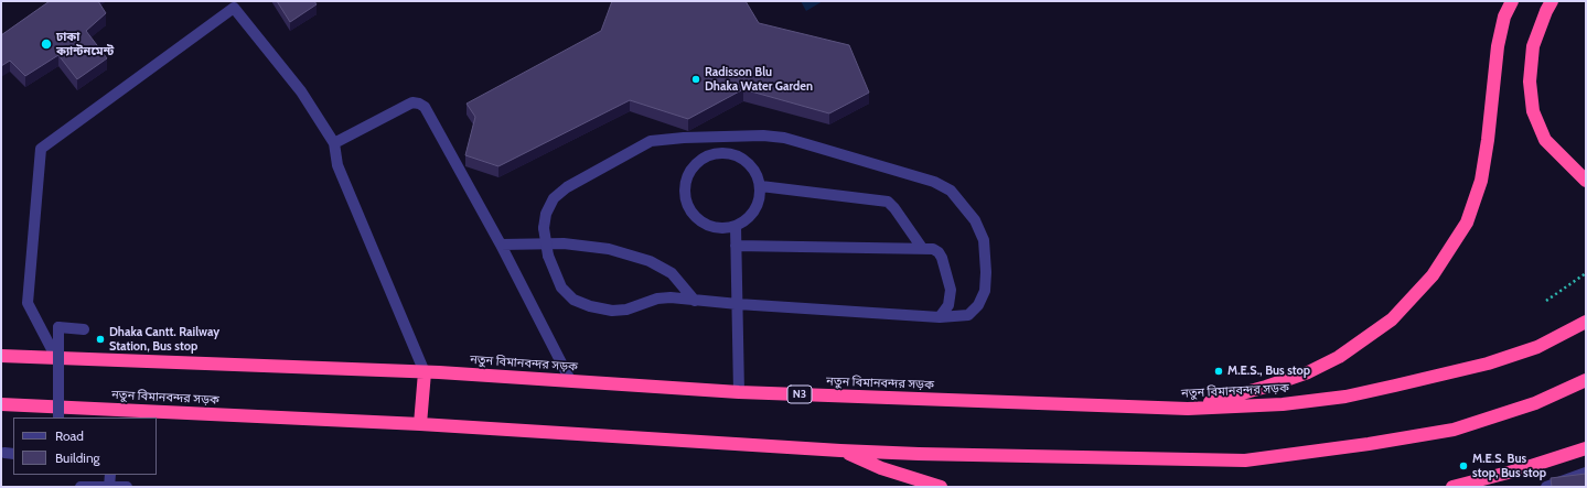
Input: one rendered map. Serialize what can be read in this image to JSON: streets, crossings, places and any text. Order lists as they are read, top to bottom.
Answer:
{
  "streets": {
    "highway": ["নতুন বিমানবন্দর সড়ক", "N3"]
  },
  "places": [
    "ঢাকা ক্যান্টনমেন্ট",
    "Radisson Blu Dhaka Water Garden",
    "Dhaka Cantt. Railway Station, Bus stop",
    "M.E.S., Bus stop",
    "M.E.S. Bus stop, Bus stop"
  ],
  "legend": ["Road", "Building"]
}
